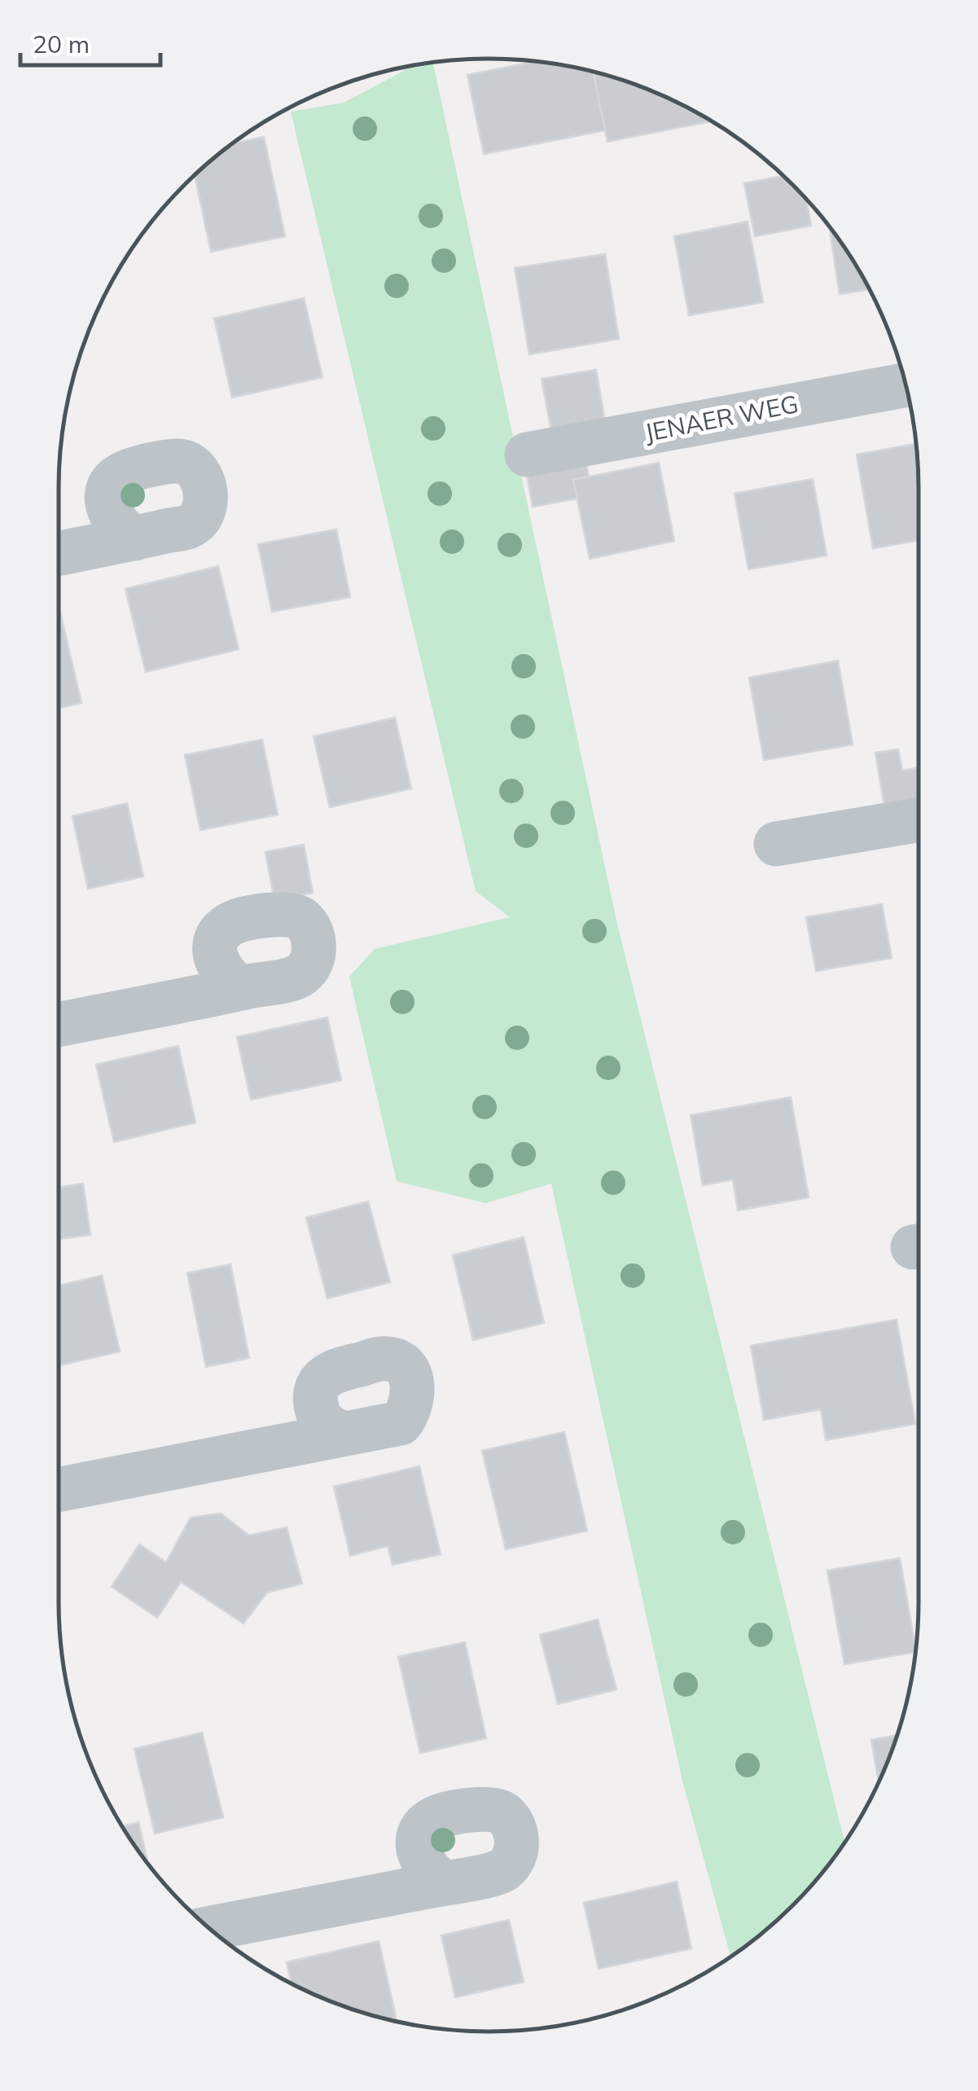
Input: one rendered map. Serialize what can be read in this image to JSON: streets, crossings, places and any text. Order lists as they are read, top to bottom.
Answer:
{
  "streets": {
    "street": ["JENAER WEG"]
  },
  "scale_bar": "20 m"
}
